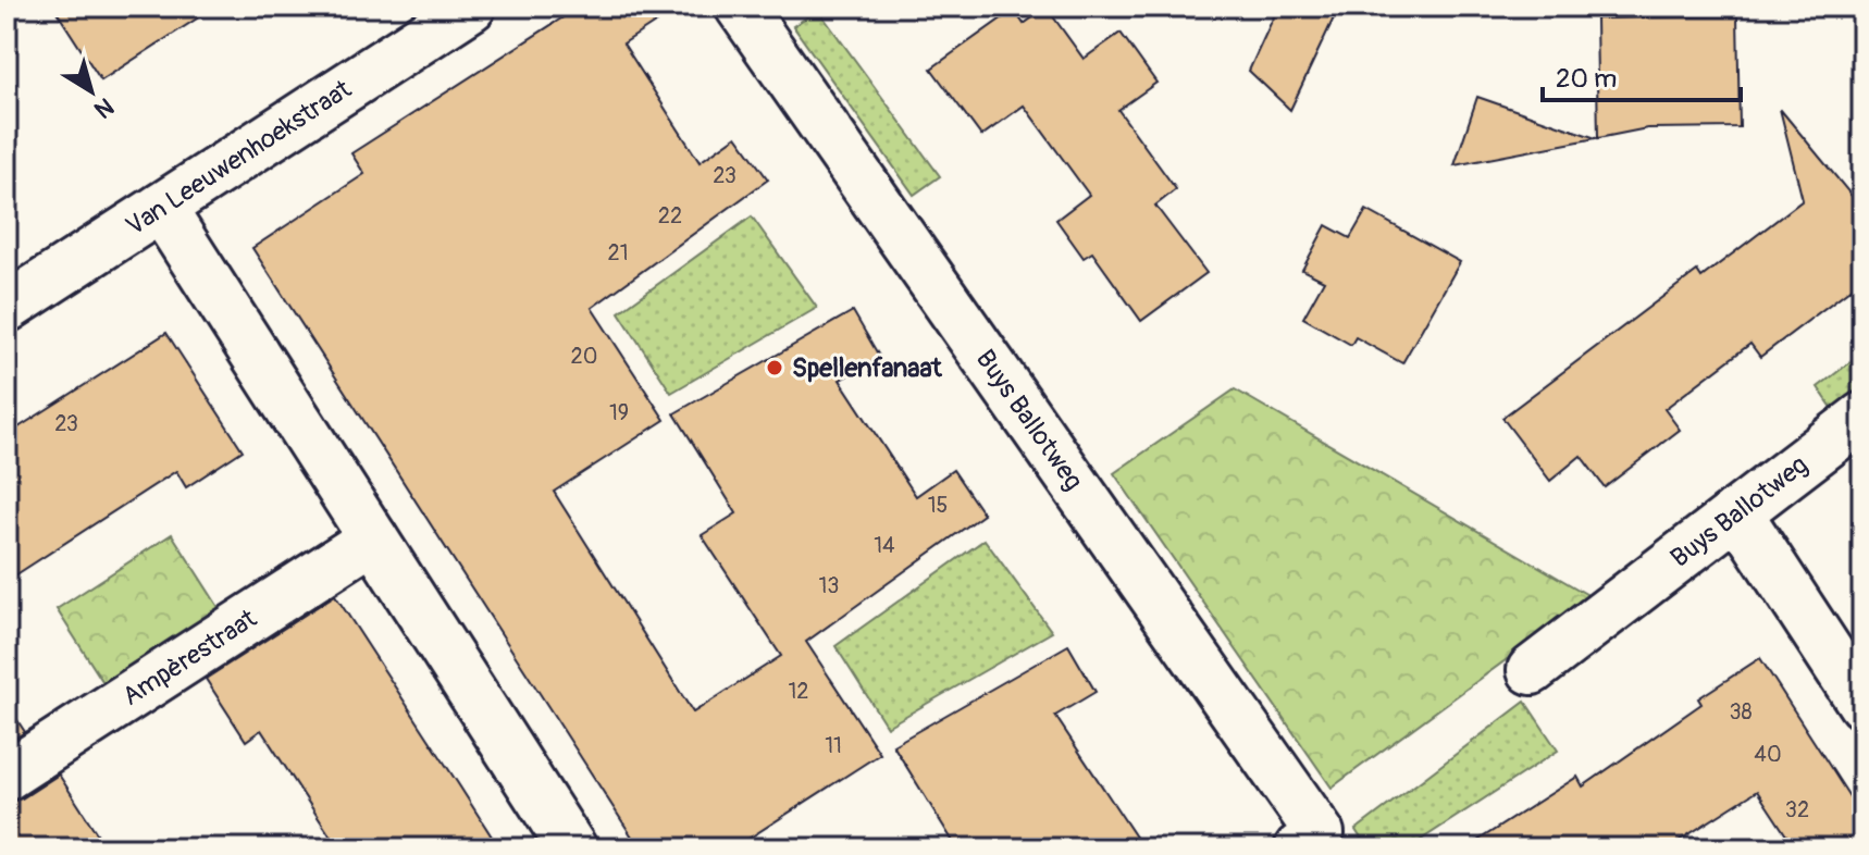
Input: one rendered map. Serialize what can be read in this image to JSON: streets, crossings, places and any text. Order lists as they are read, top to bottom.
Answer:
{
  "streets": {
    "street": ["Van Leeuwenhoekstraat", "Buys Ballotweg", "Ampèrestraat"]
  },
  "places": ["Spellenfanaat"],
  "house_numbers": [
    "23",
    "22",
    "21",
    "20",
    "19",
    "23",
    "15",
    "14",
    "13",
    "12",
    "38",
    "11",
    "40",
    "32"
  ],
  "scale_bar": "20 m",
  "north": "bottom right"
}
